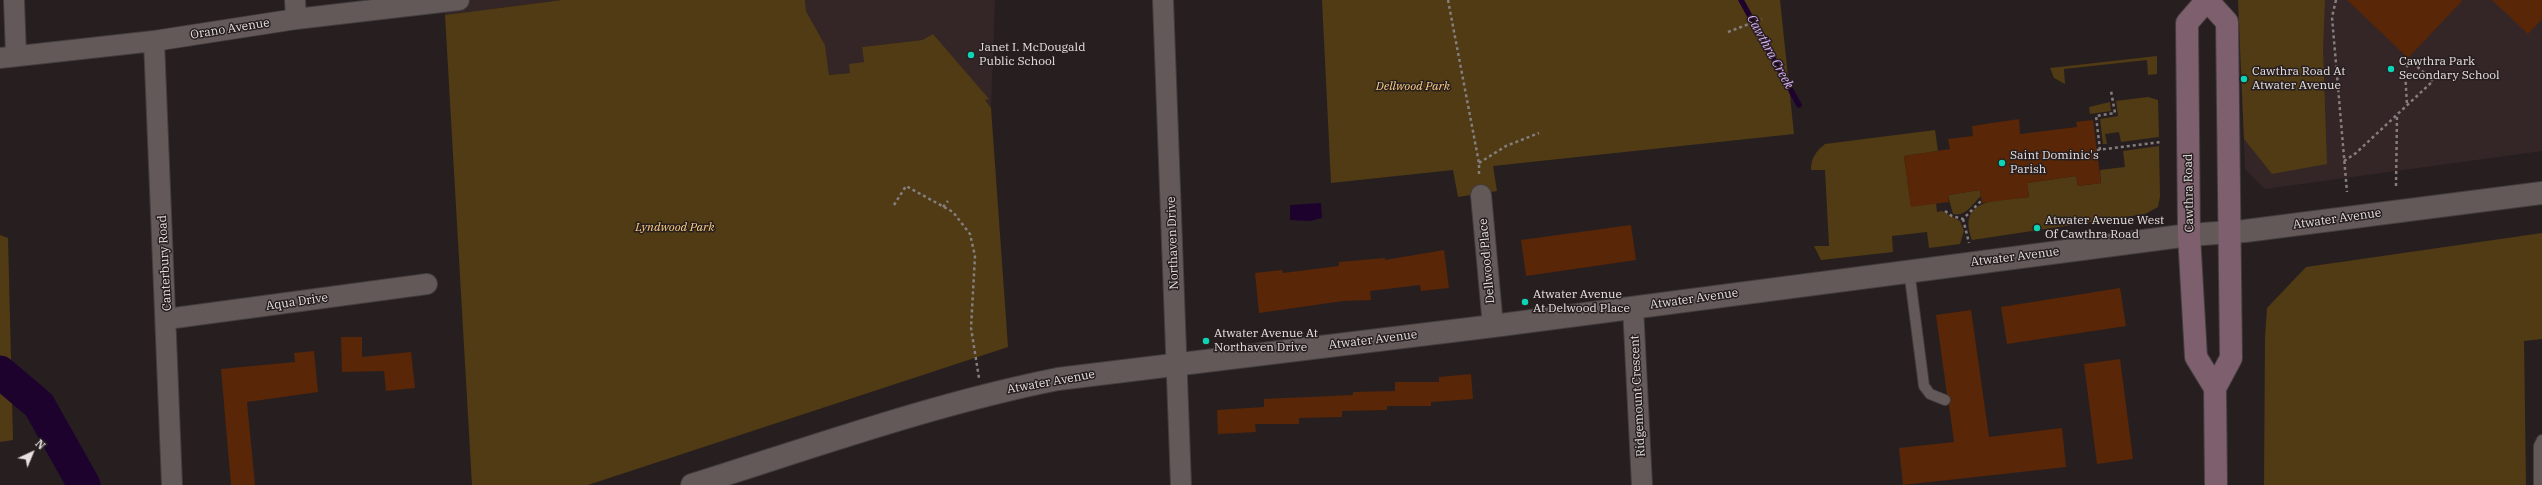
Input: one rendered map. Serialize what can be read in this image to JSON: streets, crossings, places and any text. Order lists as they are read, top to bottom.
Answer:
{
  "streets": {
    "main road": ["Cawthra Road"],
    "street": [
      "Orano Avenue",
      "Atwater Avenue",
      "Northaven Drive",
      "Dellwood Place",
      "Canterbury Road",
      "Aqua Drive",
      "Ridgemount Crescent"
    ]
  },
  "crossings": [
    ["Orano Avenue", "Canterbury Road"],
    ["Cawthra Road", "Atwater Avenue"],
    ["Atwater Avenue", "Northaven Drive"],
    ["Atwater Avenue", "Dellwood Place"],
    ["Atwater Avenue", "Ridgemount Crescent"],
    ["Canterbury Road", "Aqua Drive"]
  ],
  "water": ["Cawthra Creek"],
  "parks": ["Dellwood Park", "Lyndwood Park"],
  "places": [
    "Janet I. McDougald Public School",
    "Cawthra Park Secondary School",
    "Cawthra Road At Atwater Avenue",
    "Saint Dominic's Parish",
    "Atwater Avenue West Of Cawthra Road",
    "Atwater Avenue At Delwood Place",
    "Atwater Avenue At Northaven Drive"
  ],
  "north": "top right"
}
